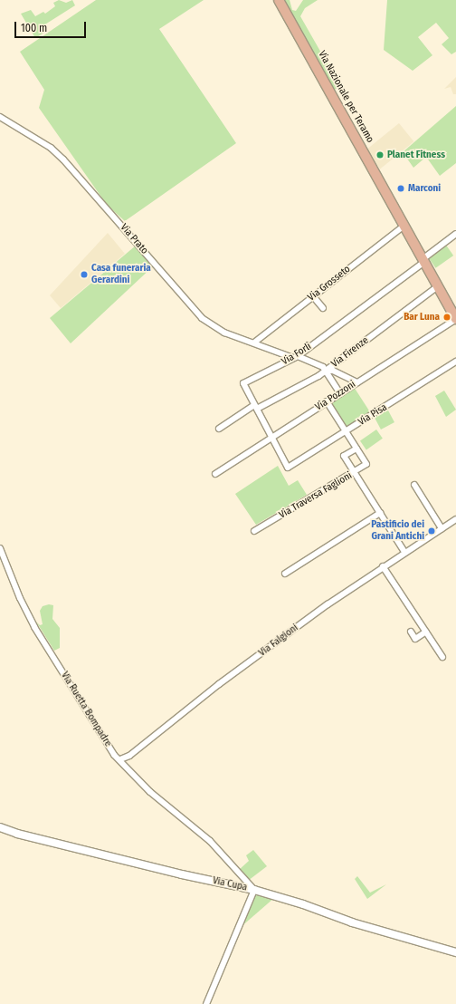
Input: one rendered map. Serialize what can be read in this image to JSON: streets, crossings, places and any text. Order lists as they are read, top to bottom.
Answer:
{
  "streets": {
    "main road": ["Via Nazionale per Teramo"],
    "street": [
      "Via Prato",
      "Via Grosseto",
      "Via Firenze",
      "Via Forlì",
      "Via Pozzoni",
      "Via Pisa",
      "Via Traversa Faglioni",
      "Via Falgioni",
      "Via Ruetta Bompadre",
      "Via Cupa"
    ]
  },
  "crossings": [
    ["Via Nazionale per Teramo", "Via Grosseto"],
    ["Via Nazionale per Teramo", "Via Firenze"],
    ["Via Nazionale per Teramo", "Via Forlì"],
    ["Via Nazionale per Teramo", "Via Pozzoni"],
    ["Via Prato", "Via Grosseto"],
    ["Via Prato", "Via Firenze"],
    ["Via Prato", "Via Forlì"],
    ["Via Prato", "Via Pozzoni"],
    ["Via Firenze", "Via Forlì"],
    ["Via Forlì", "Via Pozzoni"],
    ["Via Forlì", "Via Pisa"],
    ["Via Traversa Faglioni", "Via Falgioni"],
    ["Via Falgioni", "Via Ruetta Bompadre"],
    ["Via Ruetta Bompadre", "Via Cupa"]
  ],
  "places": [
    "Planet Fitness",
    "Marconi",
    "Casa funeraria Gerardini",
    "Bar Luna",
    "Pastificio dei Grani Antichi"
  ],
  "scale_bar": "100 m"
}
